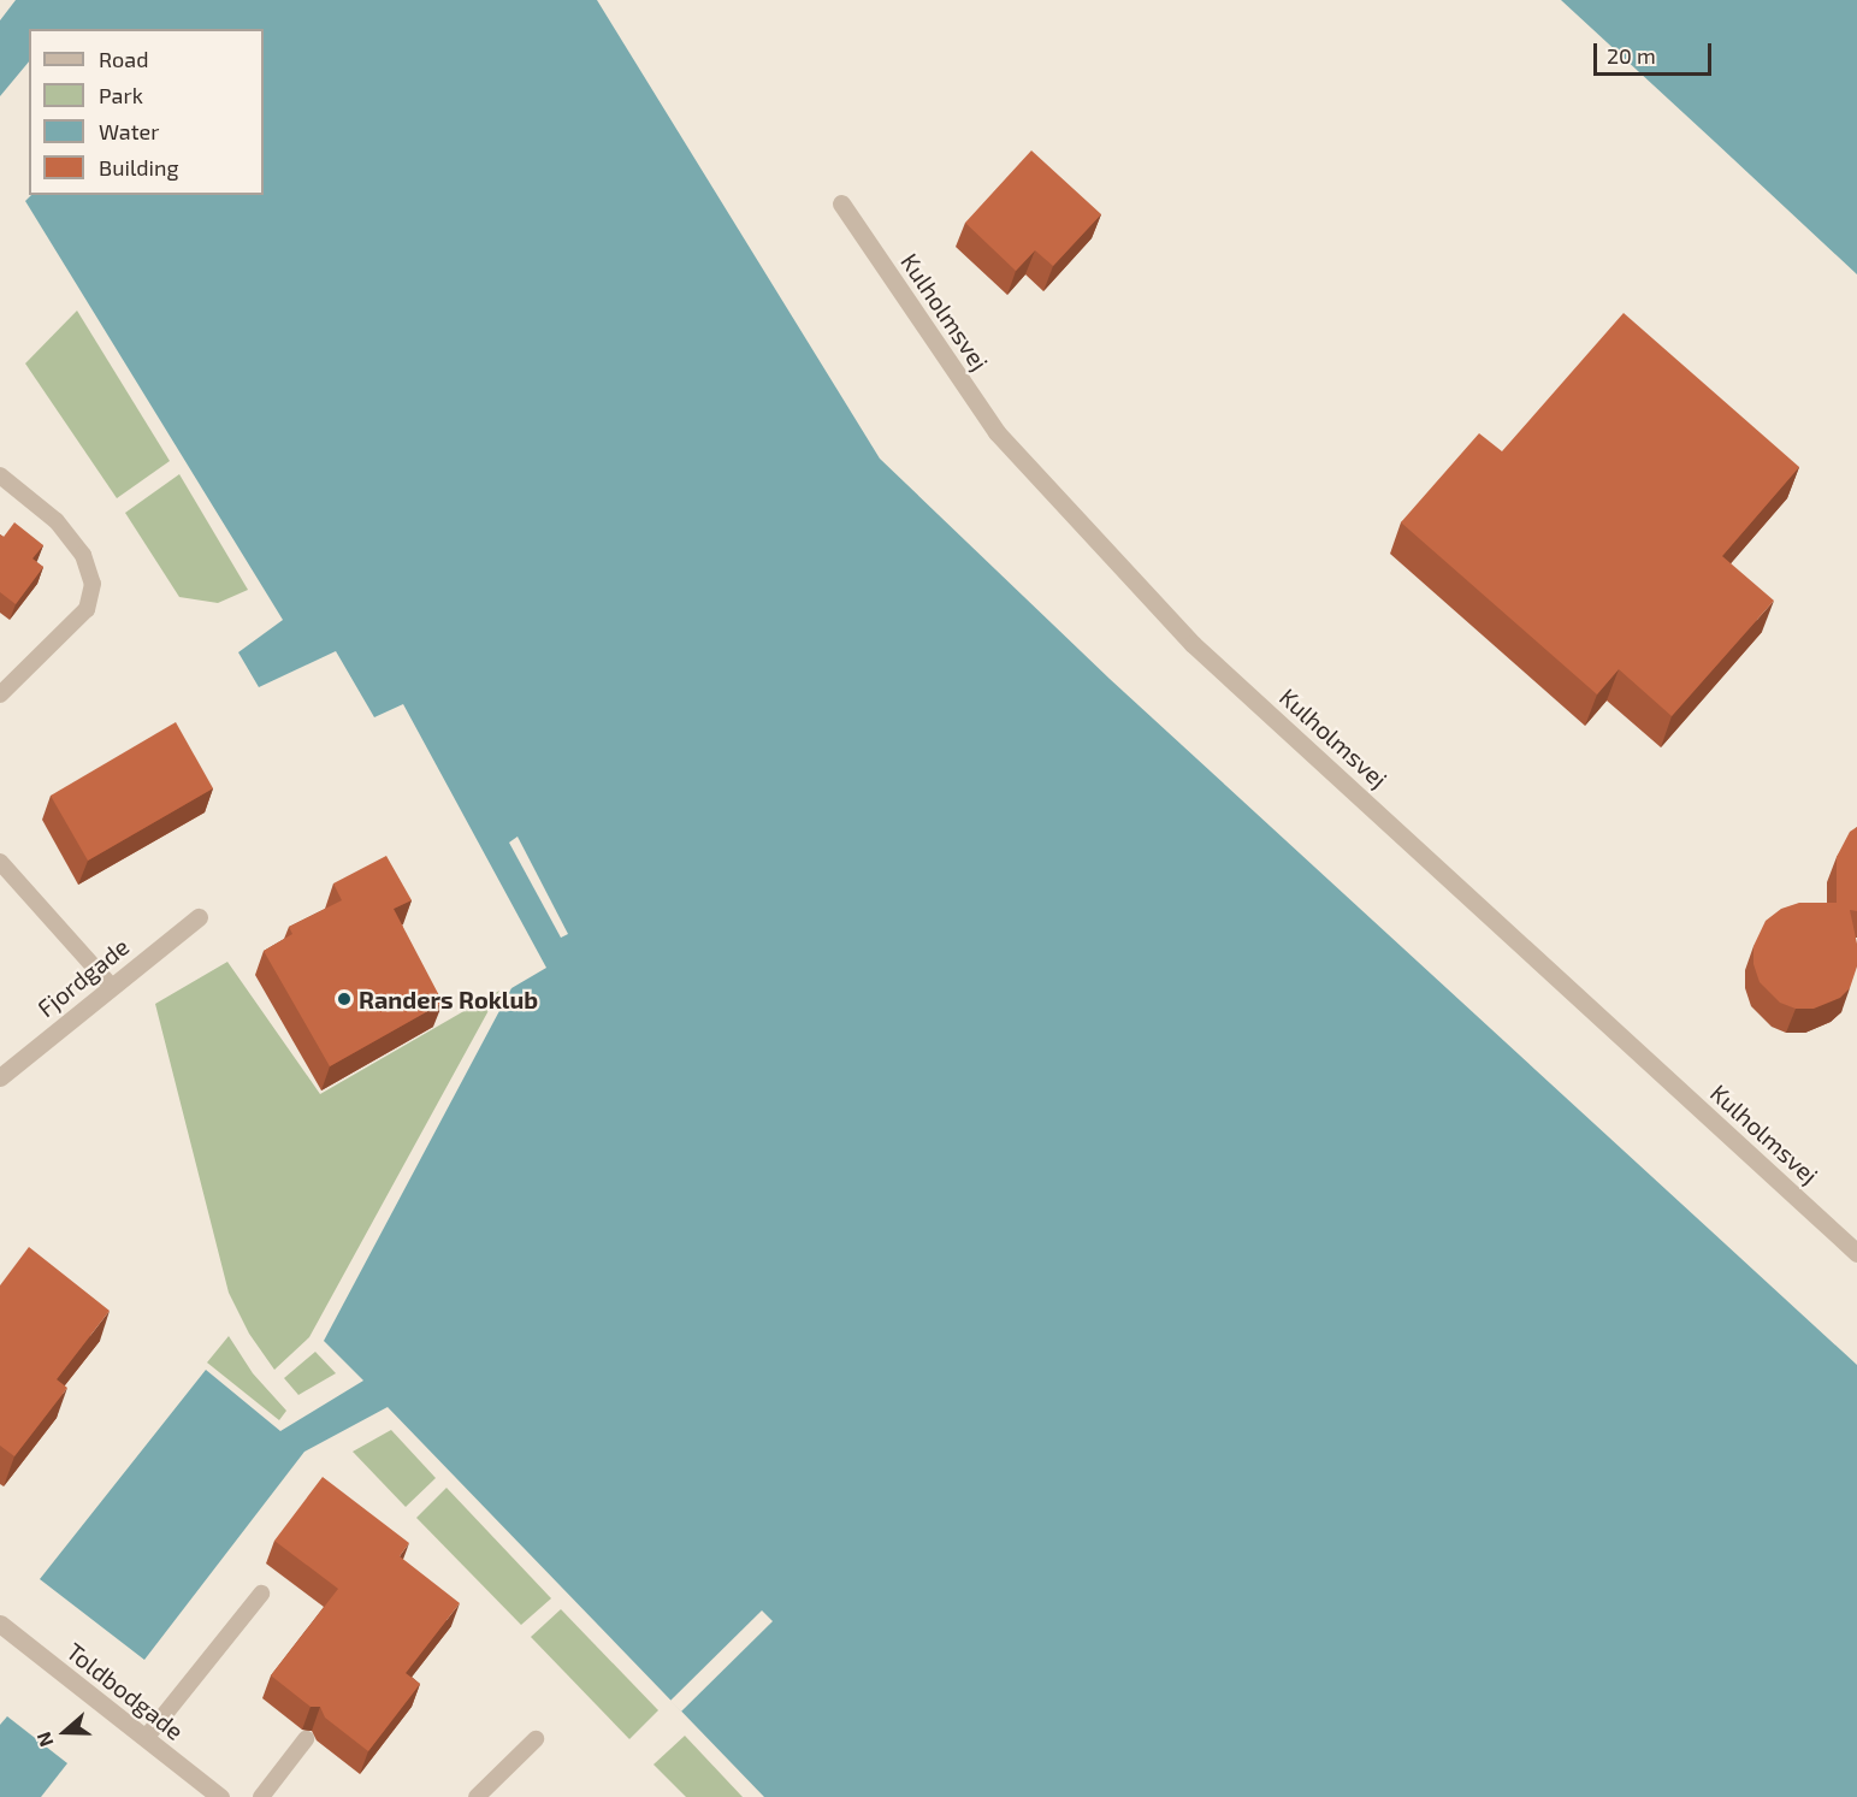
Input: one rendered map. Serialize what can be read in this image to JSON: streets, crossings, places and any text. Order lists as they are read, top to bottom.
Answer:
{
  "streets": {
    "street": ["Kulholmsvej", "Fjordgade", "Toldbodgade"]
  },
  "places": ["Randers Roklub"],
  "legend": [
    "Road",
    "Park",
    "Water",
    "Building"
  ],
  "scale_bar": "20 m",
  "north": "left"
}
